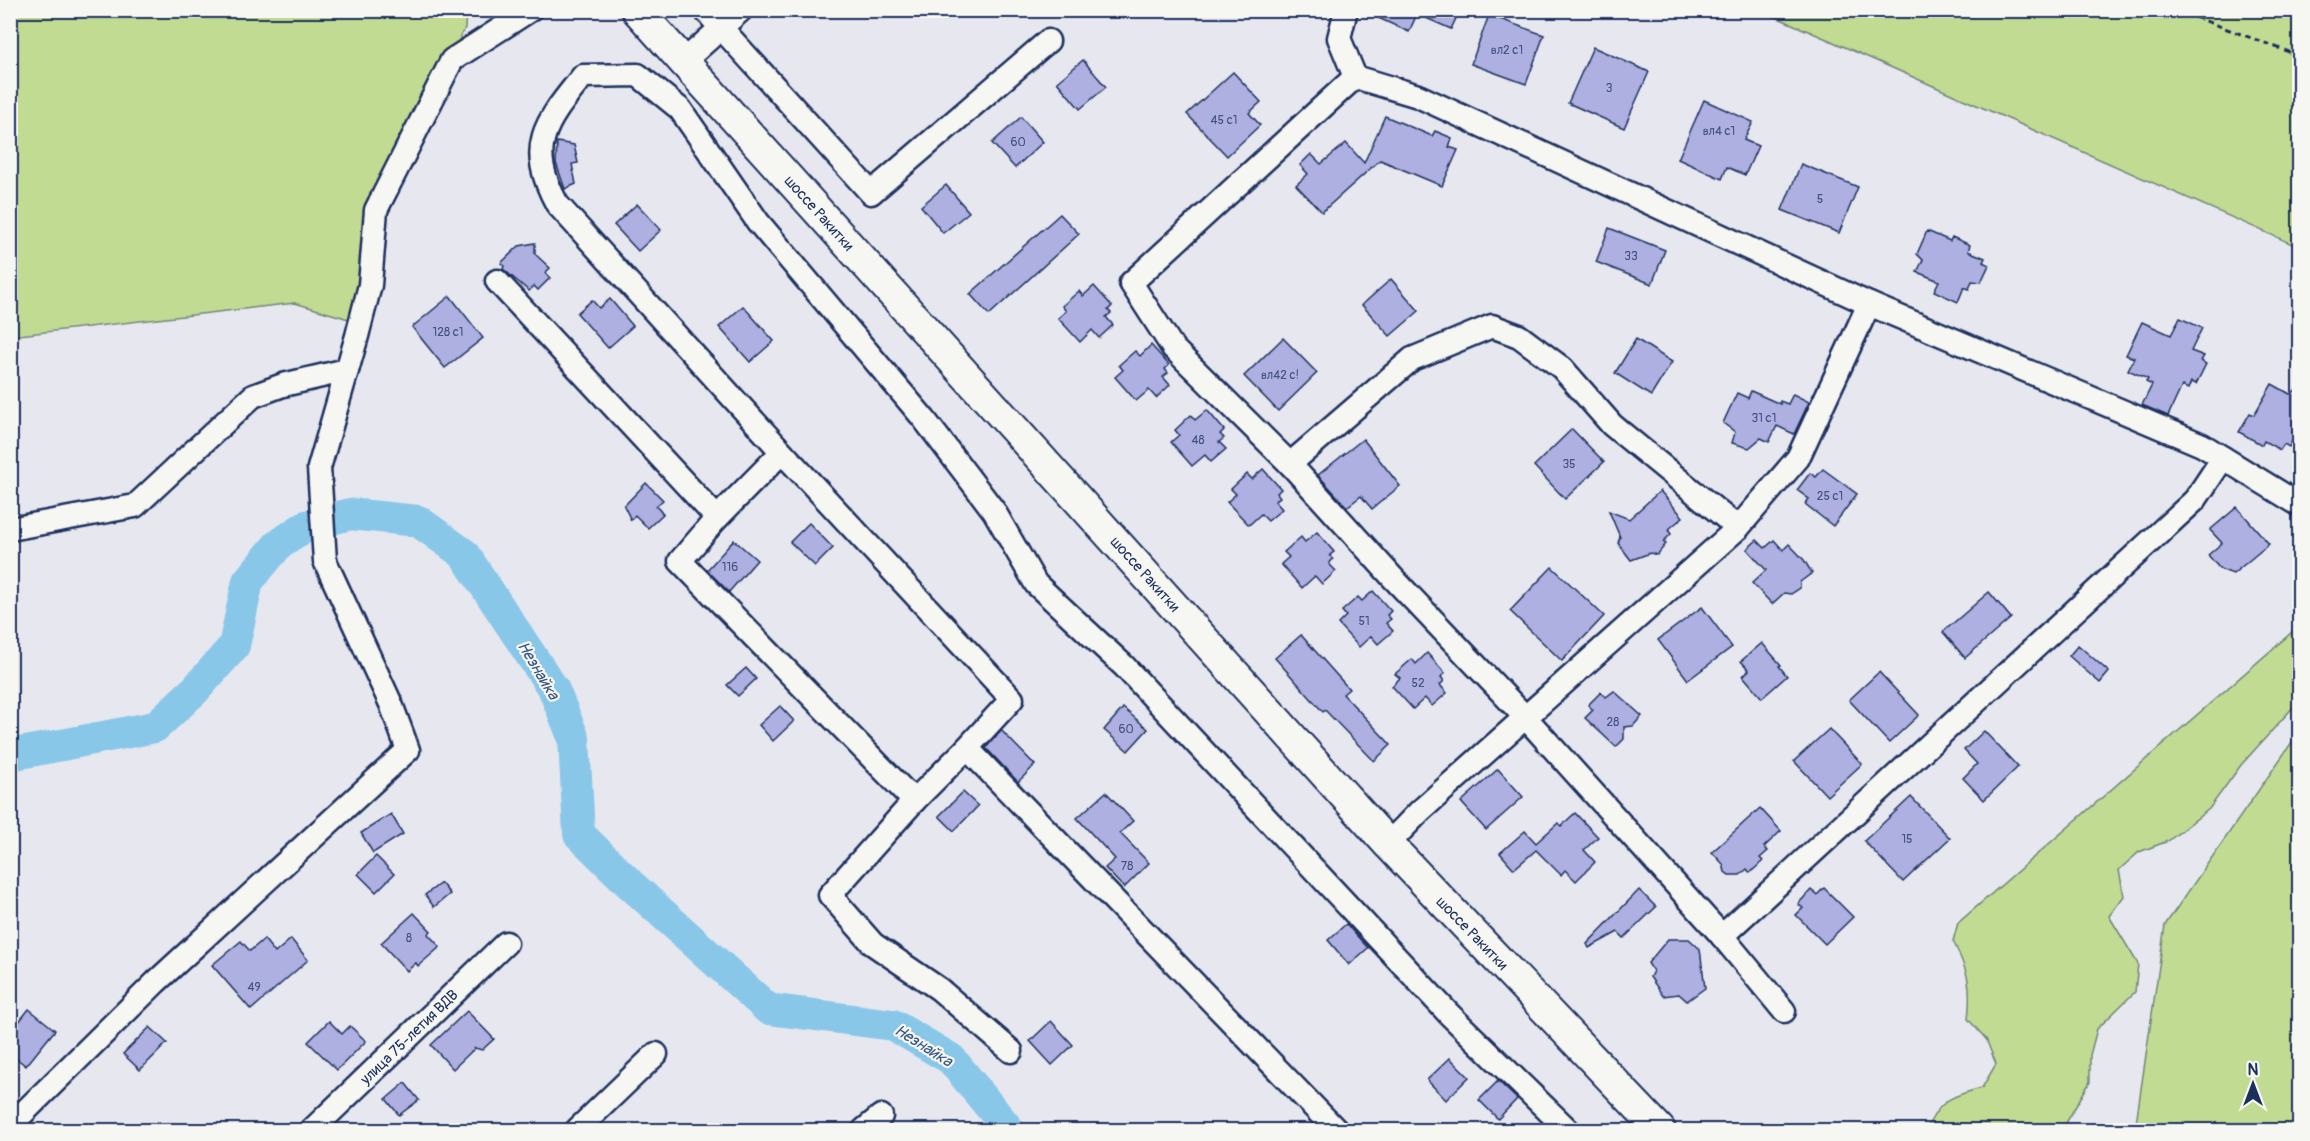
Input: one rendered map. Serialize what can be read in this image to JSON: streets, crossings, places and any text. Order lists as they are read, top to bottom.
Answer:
{
  "streets": {
    "main road": ["шоссе Ракитки"],
    "street": ["улица 75-летия ВДВ"]
  },
  "water": ["Незнайка"],
  "house_numbers": [
    "вл2 с1",
    "3",
    "45 с1",
    "вл4 с1",
    "60",
    "5",
    "33",
    "128 с1",
    "вл42 с!",
    "31 с1",
    "48",
    "35",
    "25 с1",
    "116",
    "51",
    "52",
    "28",
    "60",
    "15",
    "78",
    "8",
    "49"
  ],
  "north": "top"
}
